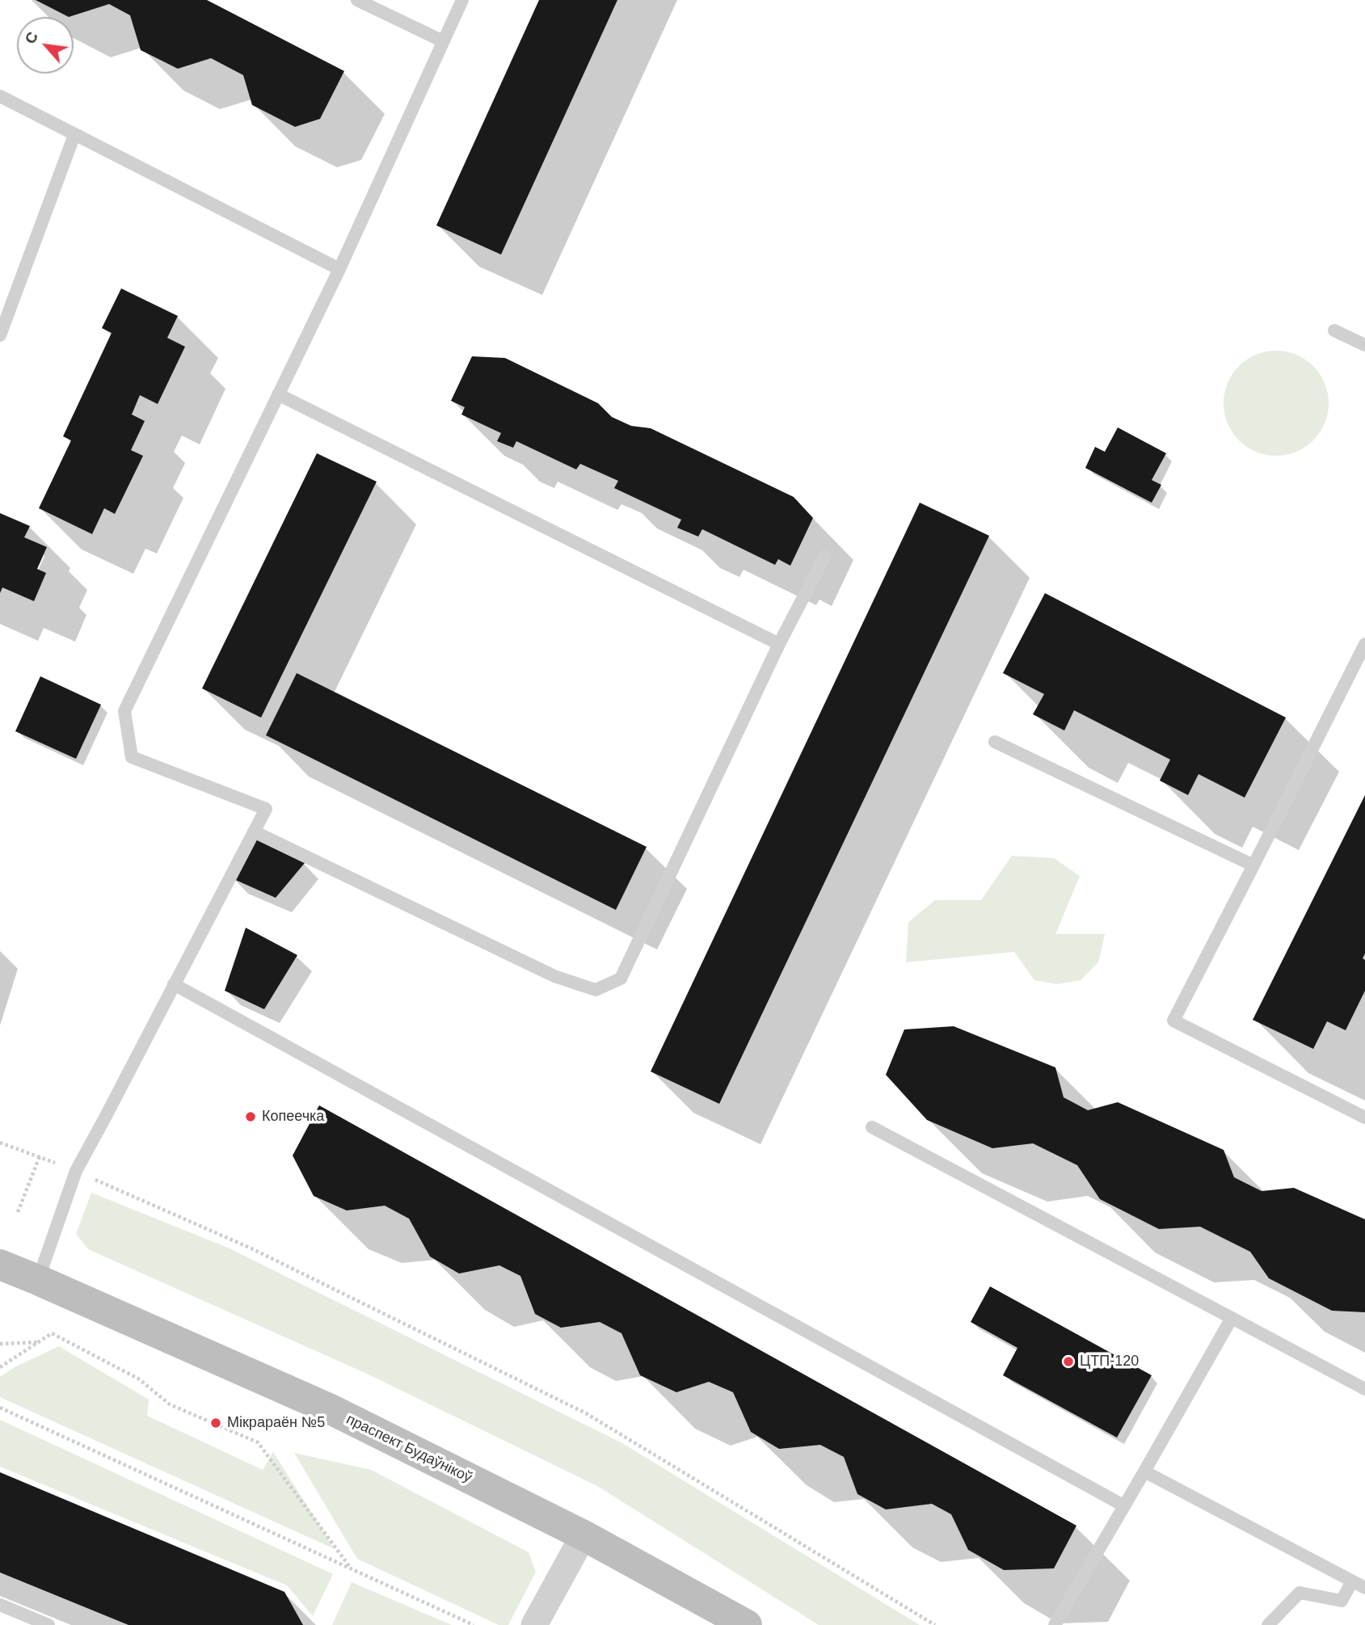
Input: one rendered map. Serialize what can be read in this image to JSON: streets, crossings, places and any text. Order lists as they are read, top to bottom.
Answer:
{
  "streets": {
    "main road": ["праспект Будаўнікоў"]
  },
  "places": ["Копеечка", "ЦТП-120", "Мікрараён №5"],
  "north": "top left"
}
